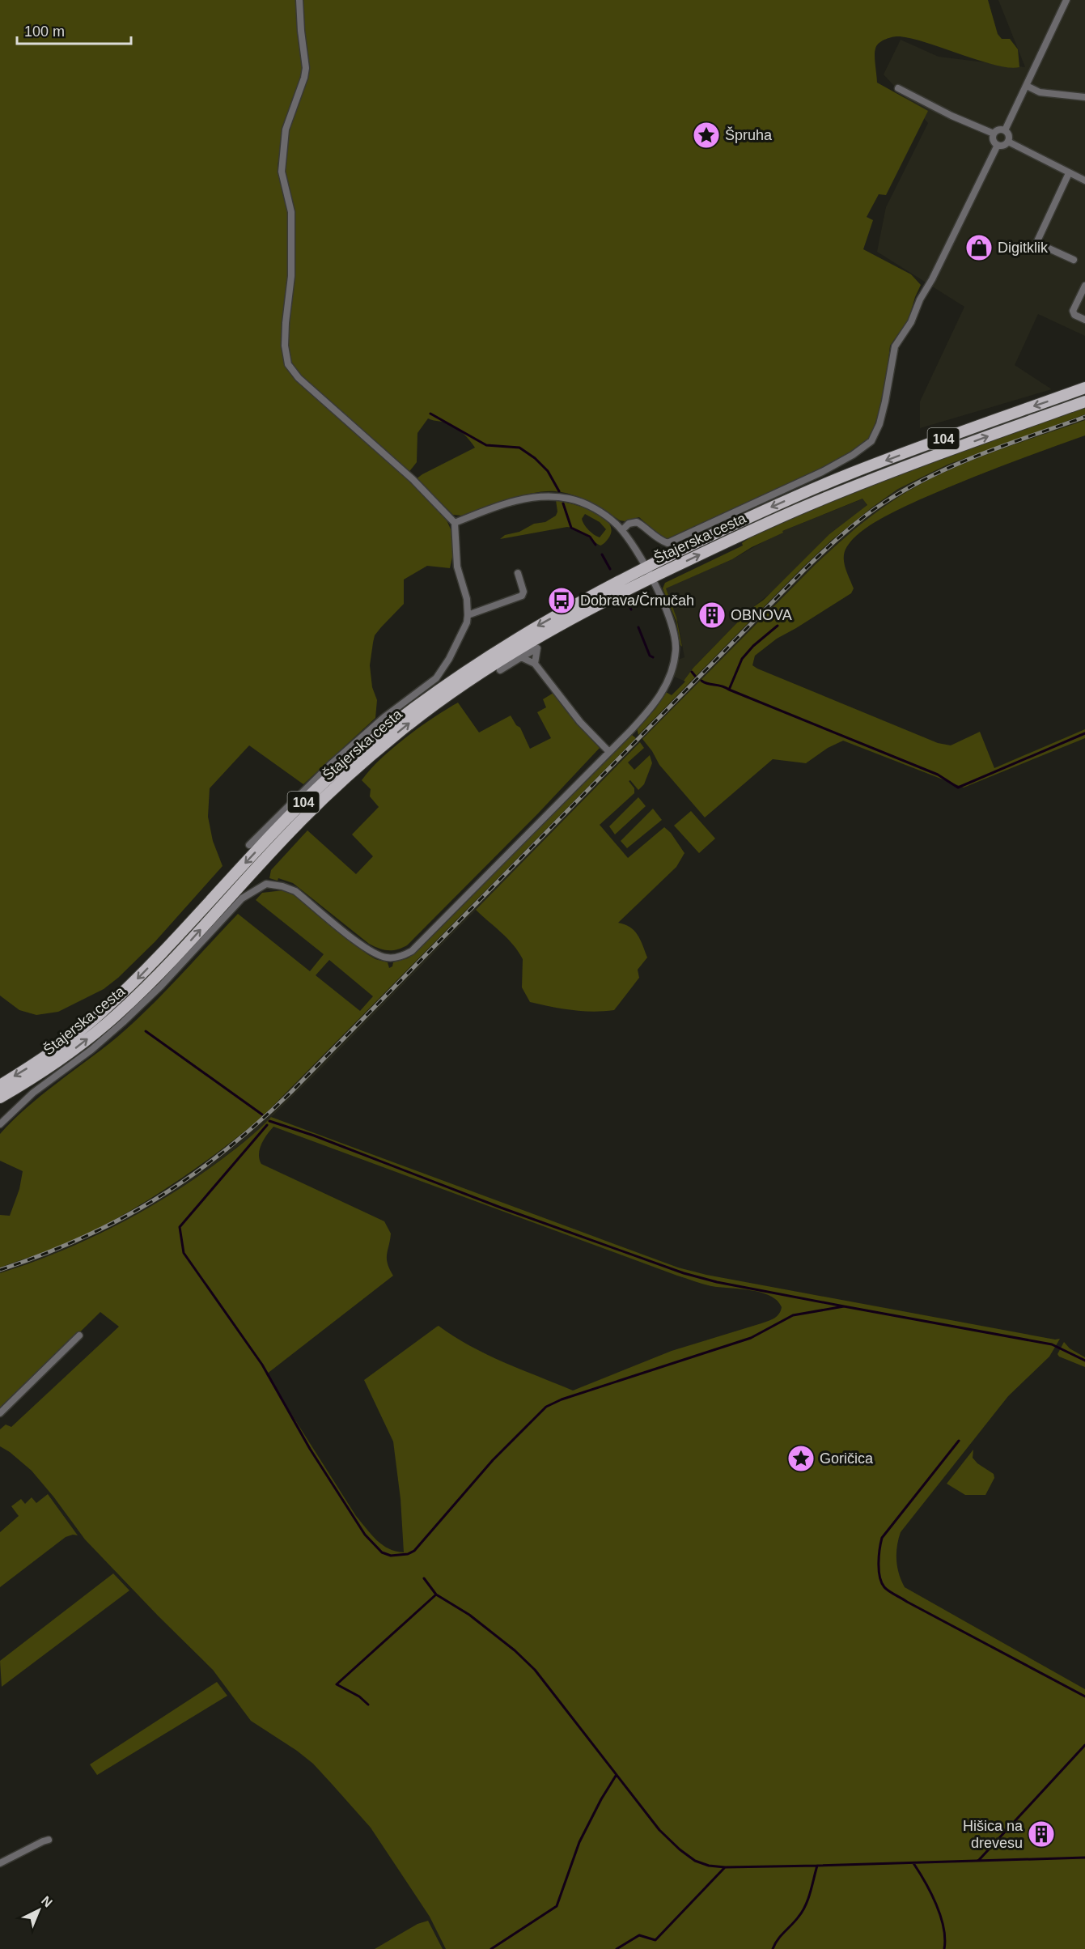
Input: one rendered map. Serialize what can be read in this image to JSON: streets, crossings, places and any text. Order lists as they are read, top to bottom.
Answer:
{
  "streets": {
    "main road": ["104", "Štajerska cesta"]
  },
  "places": {
    "place": ["Špruha", "Goričica"],
    "shop": ["Digitklik"],
    "bus stop": ["Dobrava/Črnučah"],
    "building": ["OBNOVA", "Hišica na drevesu"]
  },
  "scale_bar": "100 m",
  "north": "top right"
}
